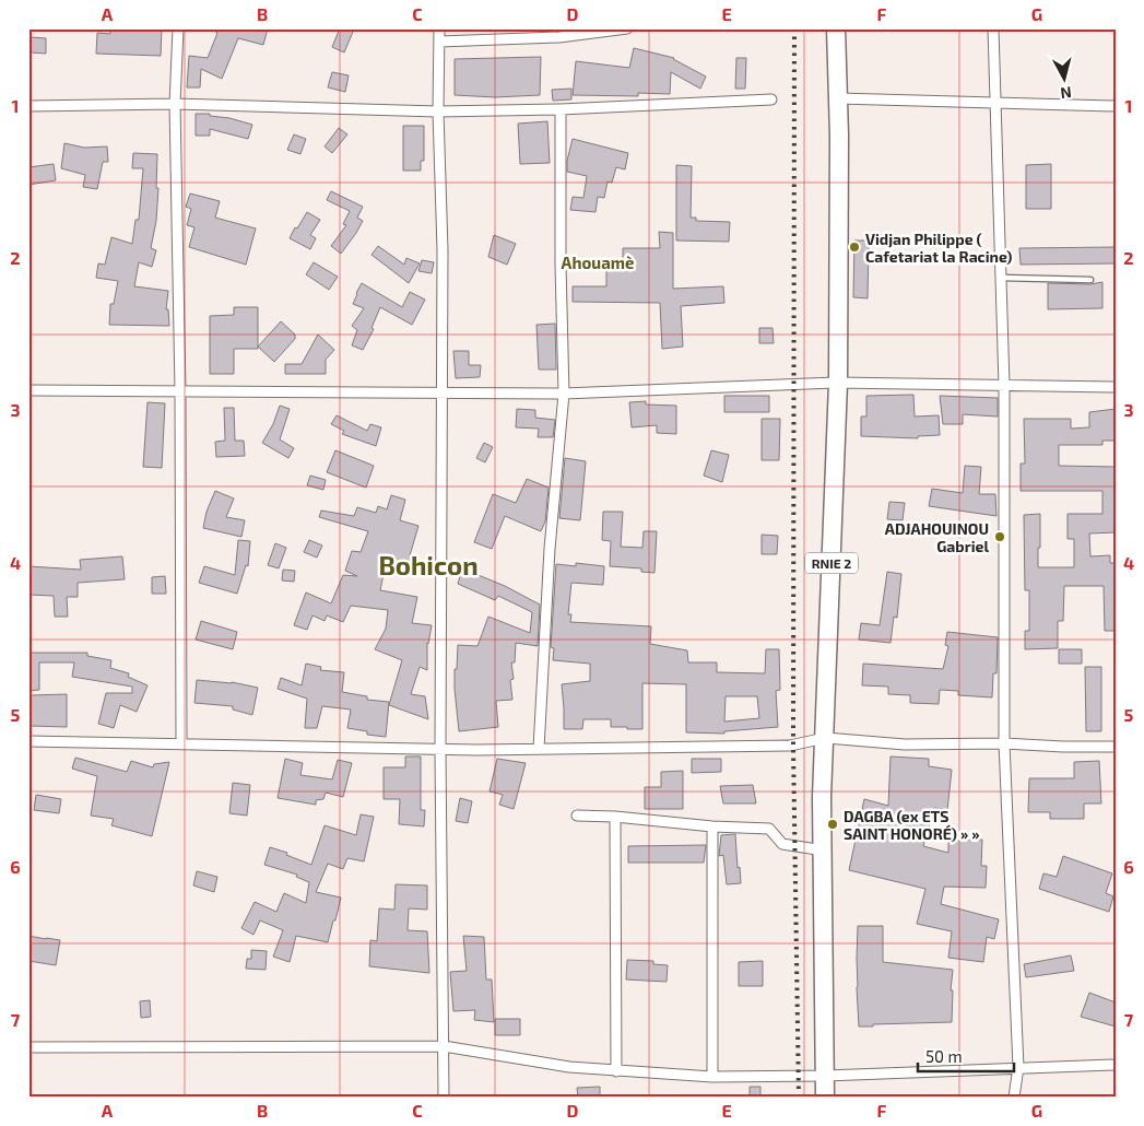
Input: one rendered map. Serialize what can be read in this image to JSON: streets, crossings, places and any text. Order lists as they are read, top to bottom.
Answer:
{
  "streets": {
    "highway": ["RNIE 2"]
  },
  "districts": ["Ahouamè", "Bohicon"],
  "places": ["Vidjan Philippe ( Cafetariat la Racine)", "ADJAHOUINOU Gabriel", "DAGBA (ex ETS SAINT HONORÉ) » »"],
  "scale_bar": "50 m",
  "north": "bottom",
  "grid": {
    "columns": [
      "A",
      "B",
      "C",
      "D",
      "E",
      "F",
      "G"
    ],
    "rows": [
      "1",
      "2",
      "3",
      "4",
      "5",
      "6",
      "7"
    ]
  }
}
